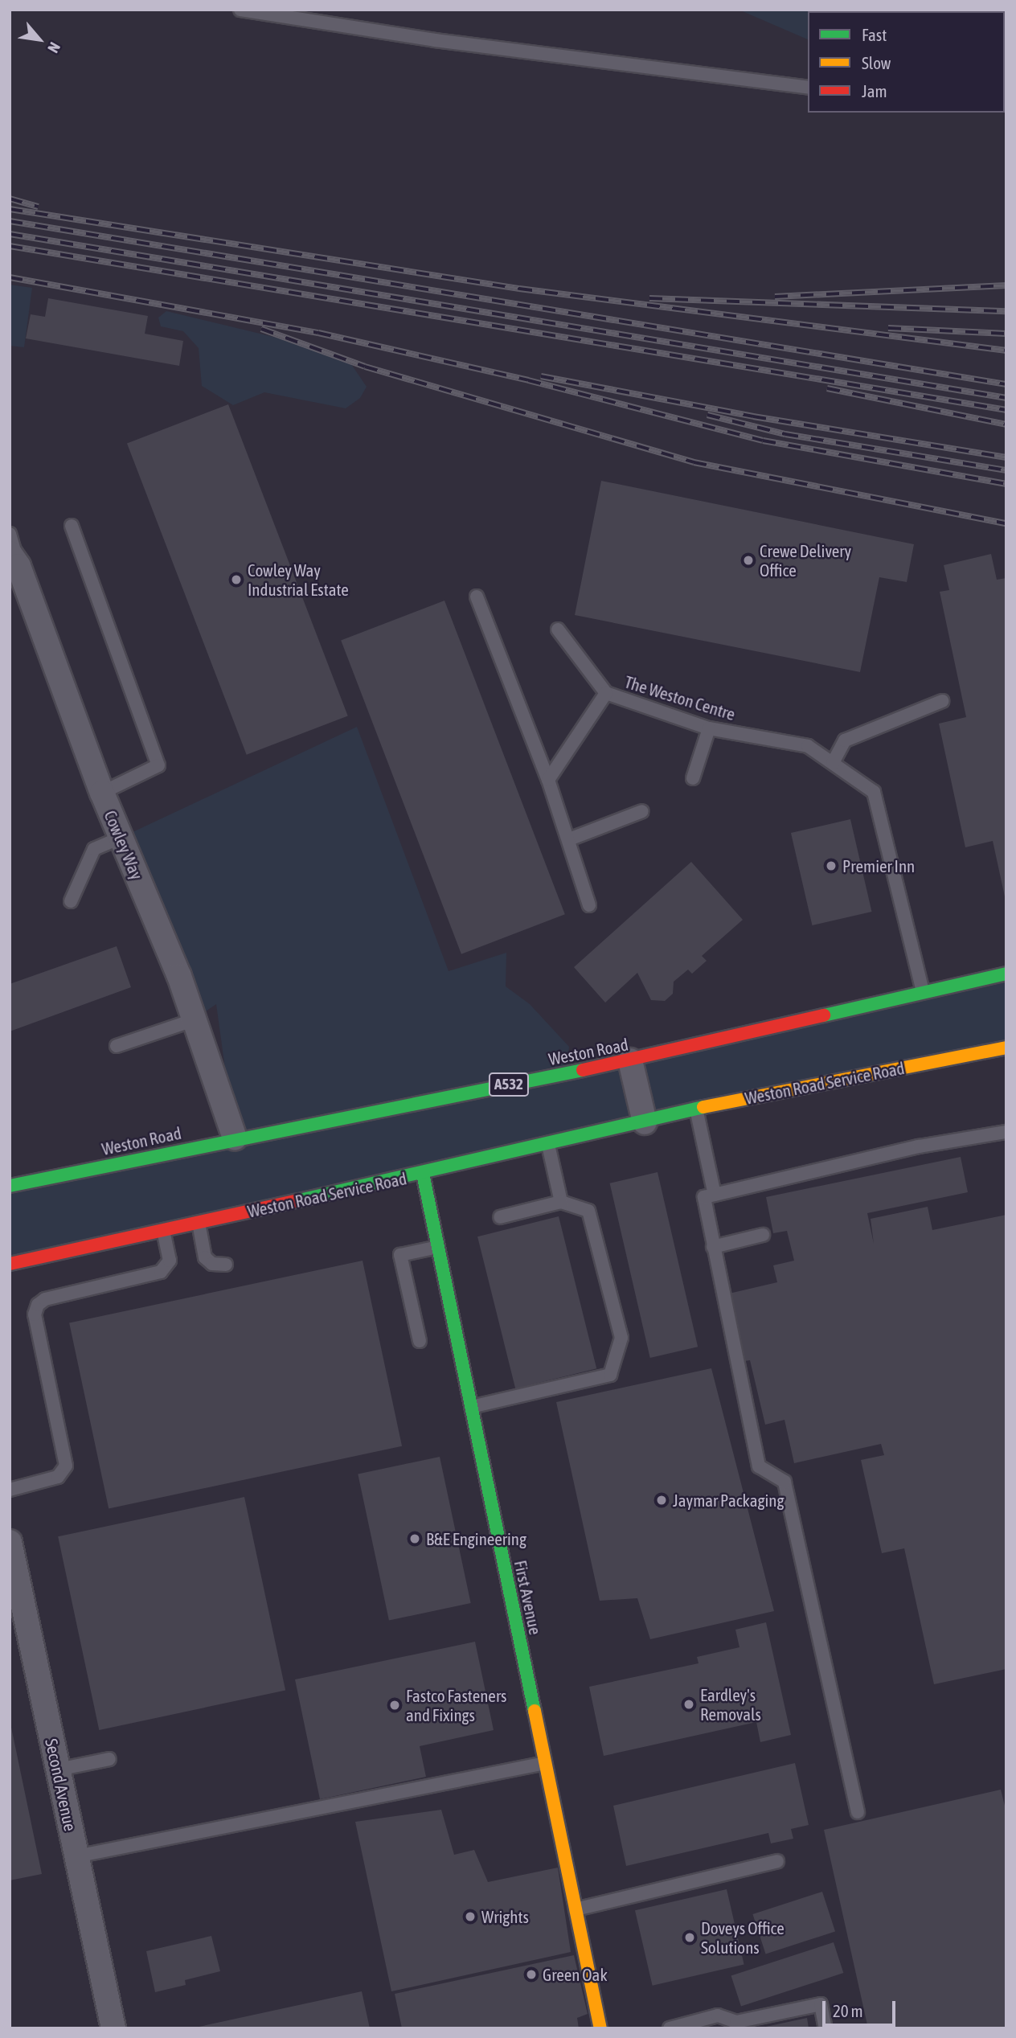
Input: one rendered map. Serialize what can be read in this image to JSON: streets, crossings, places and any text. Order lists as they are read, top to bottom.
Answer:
{
  "streets": {
    "street": [
      "Cowley Way",
      "Weston Road",
      "Weston Road Service Road",
      "A532",
      "First Avenue",
      "Second Avenue"
    ],
    "lane": ["The Weston Centre"]
  },
  "crossings": [
    ["The Weston Centre", "Weston Road"],
    ["Cowley Way", "Weston Road"],
    ["Weston Road Service Road", "First Avenue"]
  ],
  "places": [
    "Crewe Delivery Office",
    "Cowley Way Industrial Estate",
    "Premier Inn",
    "Jaymar Packaging",
    "B&E Engineering",
    "Eardley's Removals",
    "Fastco Fasteners and Fixings",
    "Wrights",
    "Doveys Office Solutions",
    "Green Oak"
  ],
  "legend": ["Fast", "Slow", "Jam"],
  "scale_bar": "20 m",
  "north": "bottom right"
}
